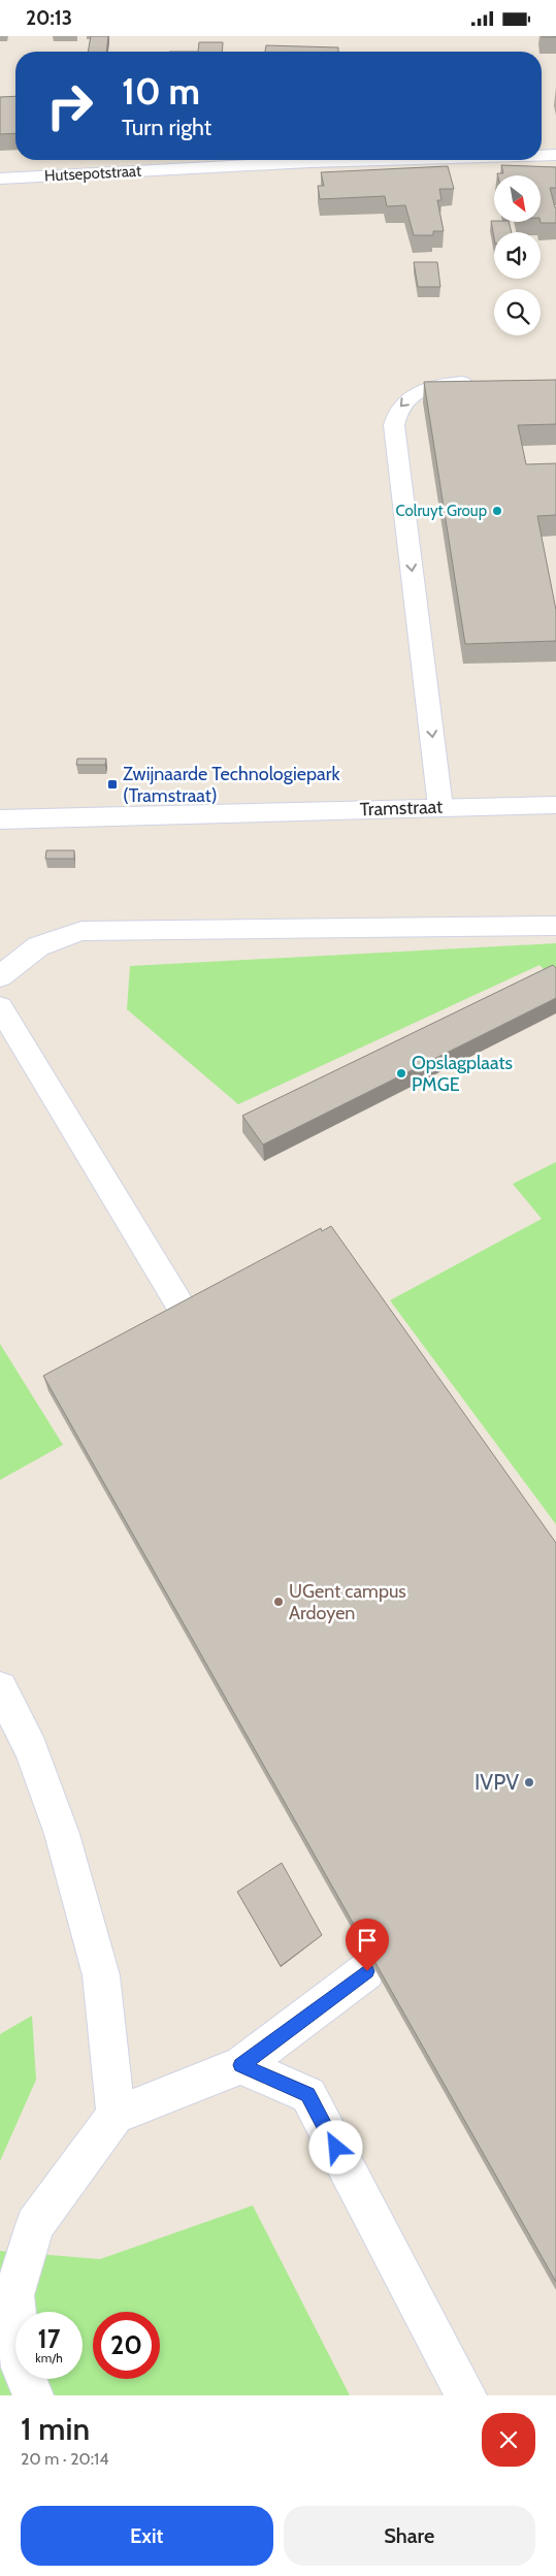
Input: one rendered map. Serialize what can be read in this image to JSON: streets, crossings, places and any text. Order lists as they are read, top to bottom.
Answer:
{
  "streets": {
    "street": ["Hutsepotstraat", "Tramstraat"]
  },
  "places": {
    "other": [
      "Colruyt Group",
      "Opslagplaats PMGE",
      "UGent campus Ardoyen",
      "IVPV"
    ],
    "transit": ["Zwijnaarde Technologiepark (Tramstraat)"]
  },
  "north": "bottom right",
  "page": {
    "status": "20:13",
    "turn": ["10 m", "Turn right"],
    "speed": "17 km/h",
    "limit": "20",
    "heading": ["1 min", "20 m · 20:14"],
    "buttons": ["Exit", "Share"]
  }
}
